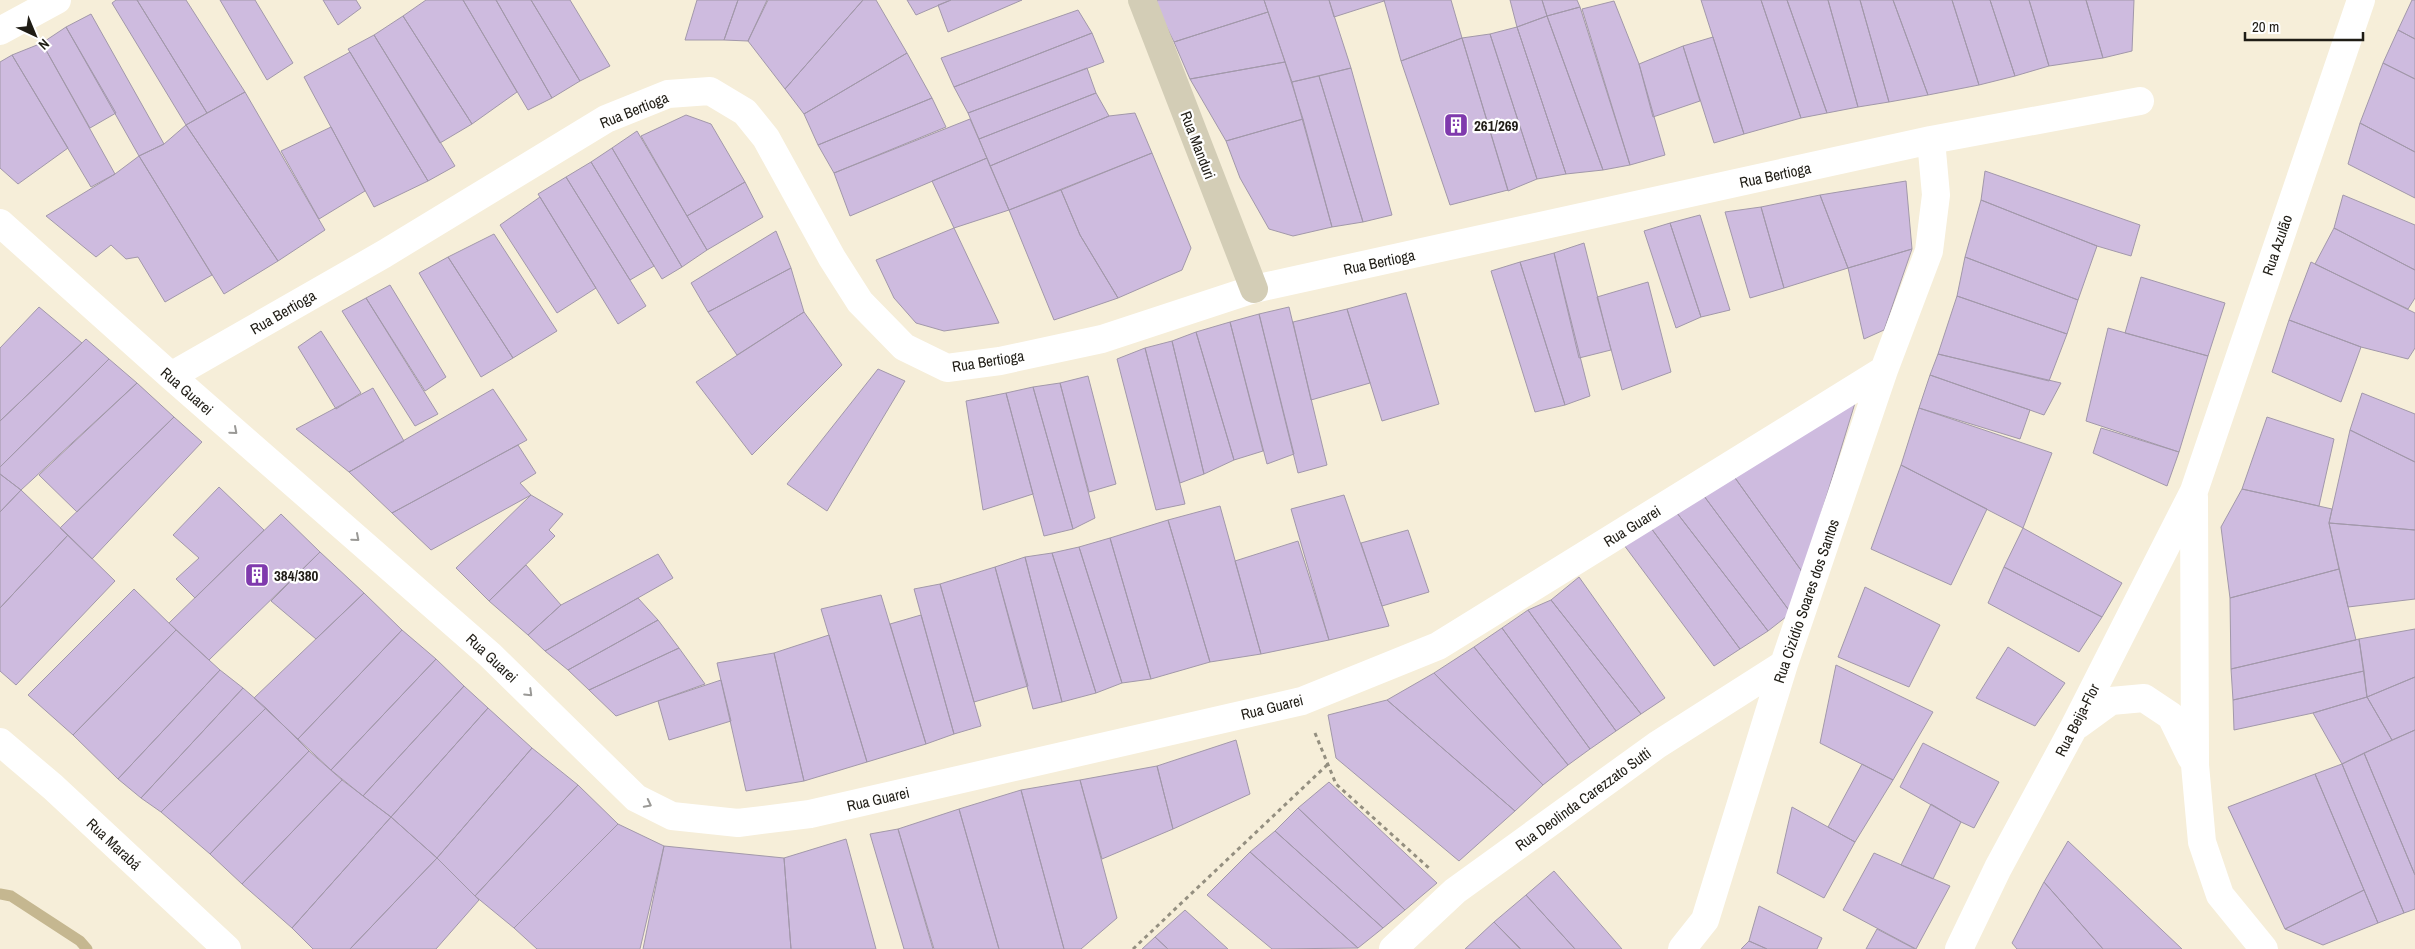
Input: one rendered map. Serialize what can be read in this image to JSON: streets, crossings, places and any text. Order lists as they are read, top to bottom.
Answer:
{
  "streets": {
    "street": [
      "Rua Bertioga",
      "Rua Manduri",
      "Rua Azulão",
      "Rua Guarei",
      "Rua Cizídio Soares dos Santos",
      "Rua Beija-Flor",
      "Rua Deolinda Carezzato Sutti",
      "Rua Marabá"
    ]
  },
  "crossings": [
    ["Rua Bertioga", "Rua Manduri"],
    ["Rua Bertioga", "Rua Guarei"],
    ["Rua Bertioga", "Rua Cizídio Soares dos Santos"],
    ["Rua Azulão", "Rua Beija-Flor"],
    ["Rua Guarei", "Rua Cizídio Soares dos Santos"],
    ["Rua Cizídio Soares dos Santos", "Rua Deolinda Carezzato Sutti"]
  ],
  "one_way": ["Rua Guarei"],
  "places": {
    "building": ["261/269", "384/380"]
  },
  "scale_bar": "20 m",
  "north": "bottom right"
}
